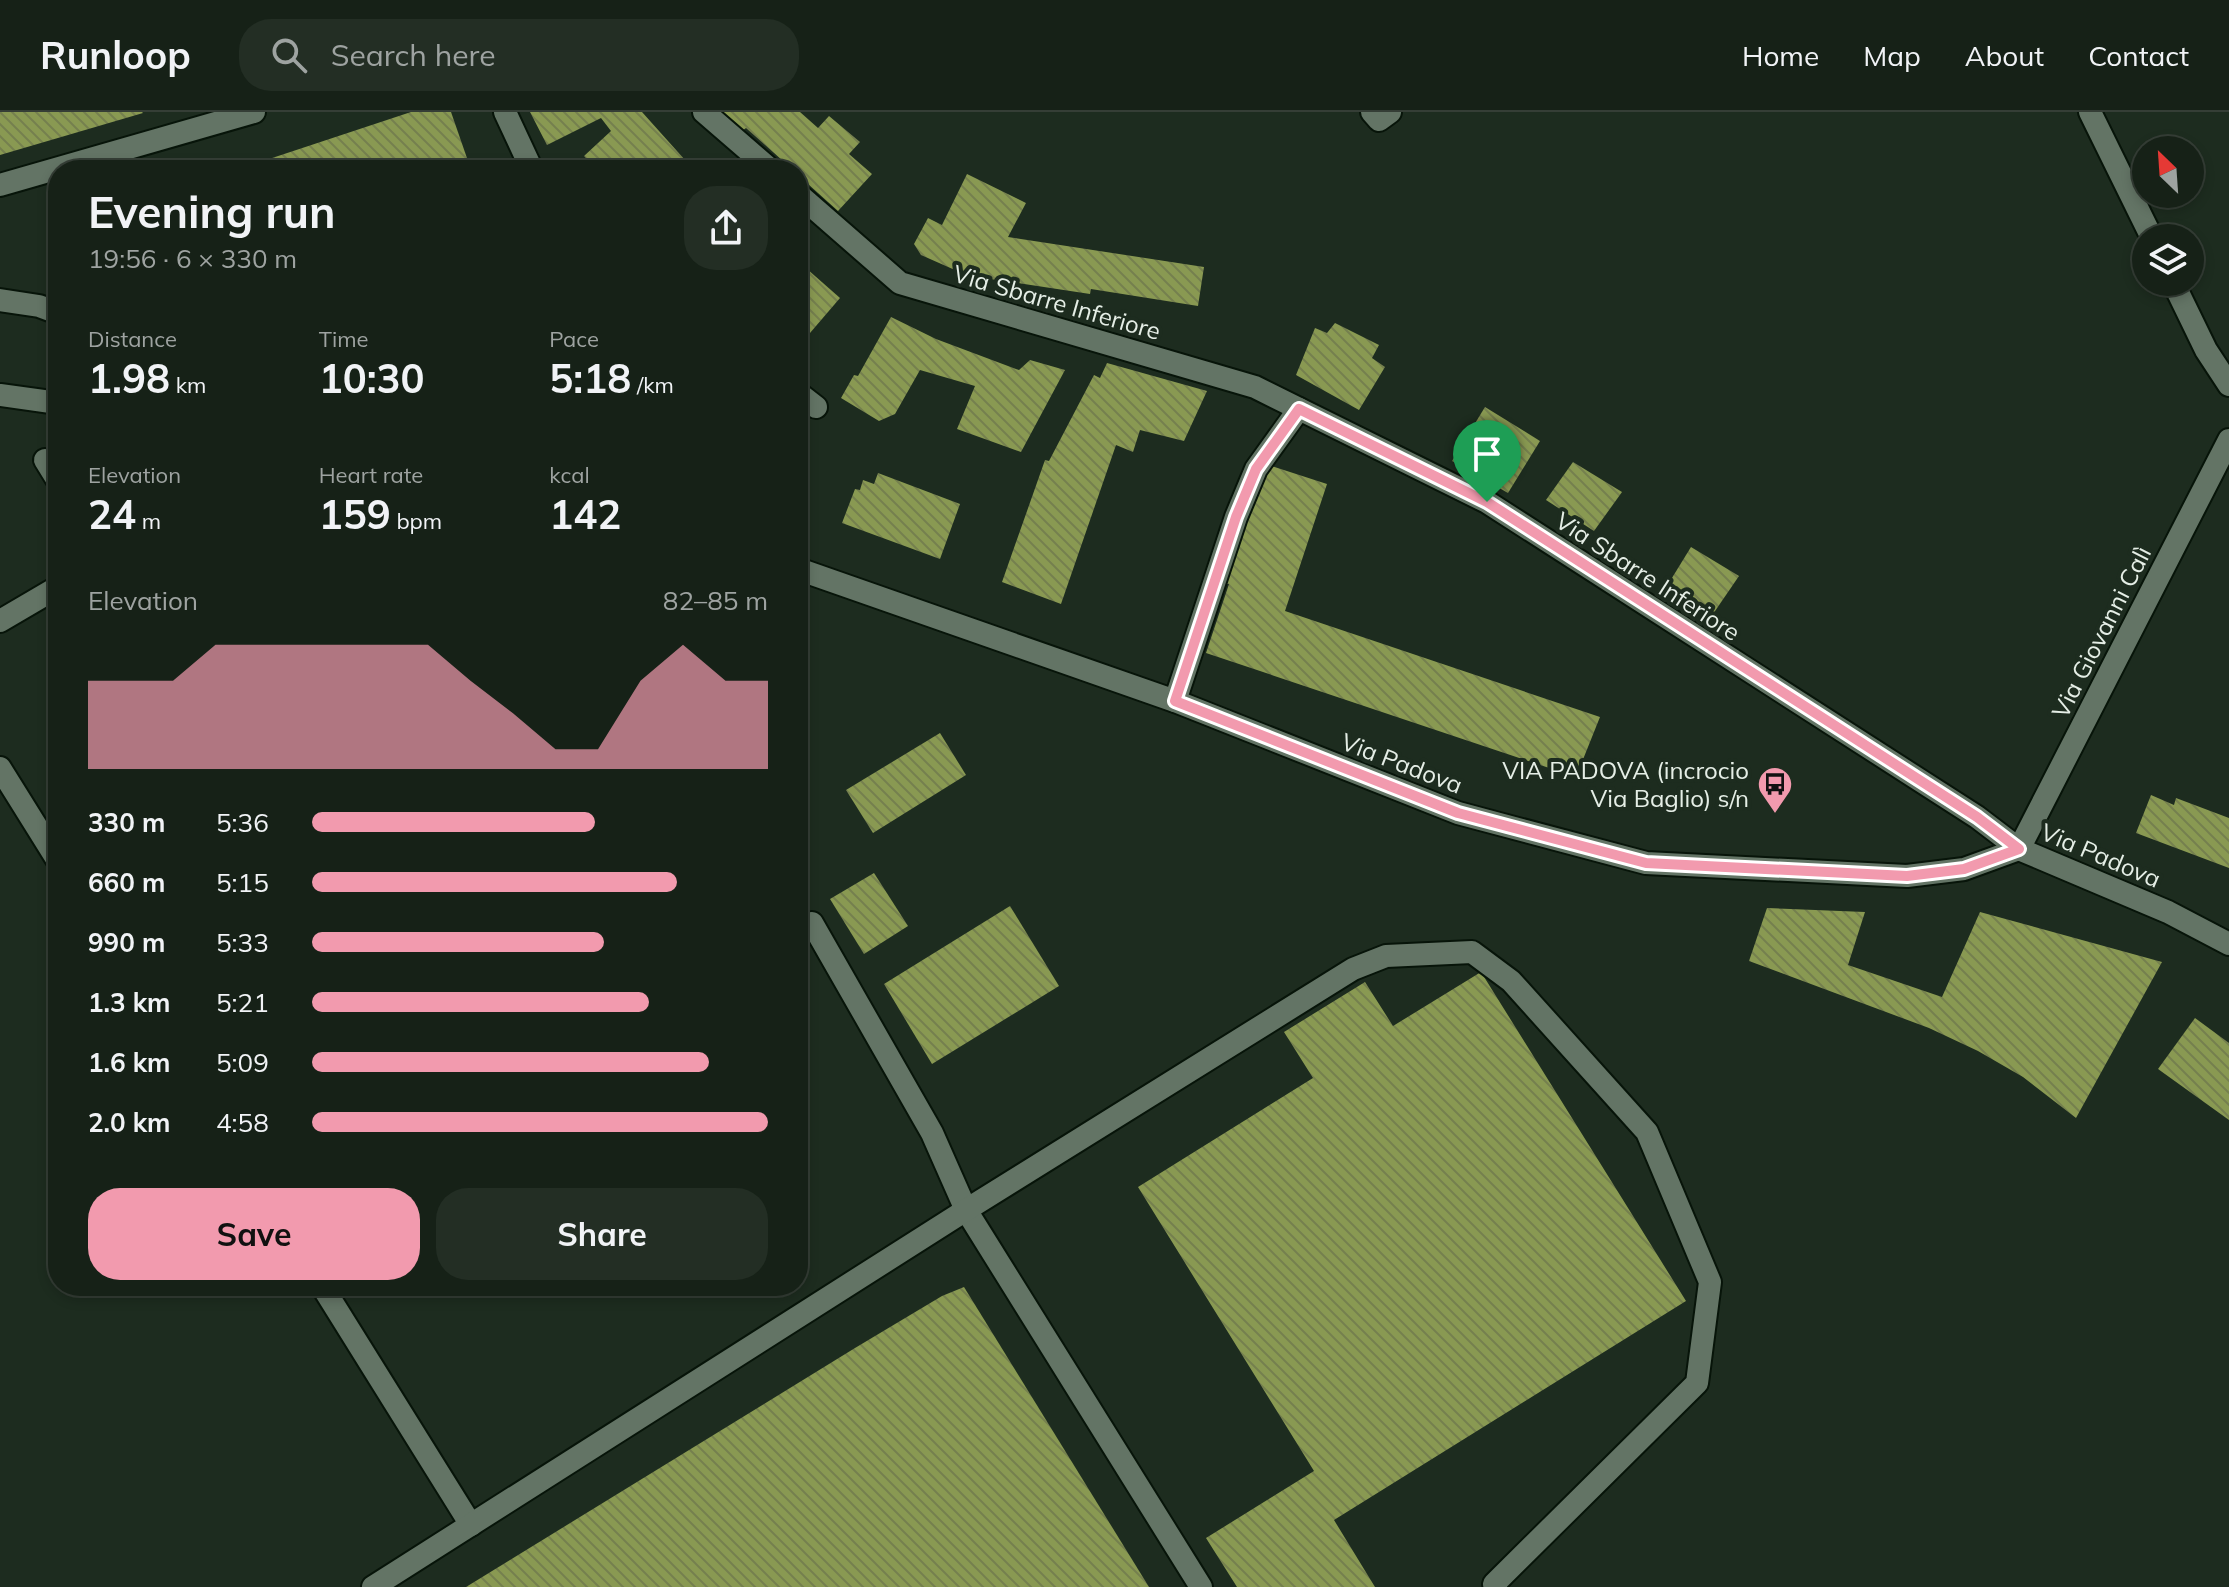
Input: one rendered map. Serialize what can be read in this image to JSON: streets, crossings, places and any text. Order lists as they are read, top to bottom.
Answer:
{
  "streets": {
    "street": ["Via Sbarre Inferiore", "Via Giovanni Calì", "Via Padova"]
  },
  "crossings": [
    ["Via Sbarre Inferiore", "Via Giovanni Calì"],
    ["Via Sbarre Inferiore", "Via Padova"],
    ["Via Giovanni Calì", "Via Padova"]
  ],
  "places": {
    "bus stop": ["VIA PADOVA (incrocio Via Baglio) s/n"]
  },
  "north": "top left",
  "page": {
    "header": "Runloop",
    "search": "Search here",
    "nav": [
      "Home",
      "Map",
      "About",
      "Contact"
    ],
    "heading": ["Evening run", "19:56 · 6 × 330 m"],
    "stats": [
      ["Distance", "1.98 km"],
      ["Time", "10:30"],
      ["Pace", "5:18 /km"],
      ["Elevation", "24 m"],
      ["Heart rate", "159 bpm"],
      ["kcal", "142"]
    ],
    "chart": ["Elevation", "82–85 m"],
    "list": [
      {
        "name": "330 m",
        "note": "5:36"
      },
      {
        "name": "660 m",
        "note": "5:15"
      },
      {
        "name": "990 m",
        "note": "5:33"
      },
      {
        "name": "1.3 km",
        "note": "5:21"
      },
      {
        "name": "1.6 km",
        "note": "5:09"
      },
      {
        "name": "2.0 km",
        "note": "4:58"
      }
    ],
    "buttons": ["Save", "Share"]
  }
}
